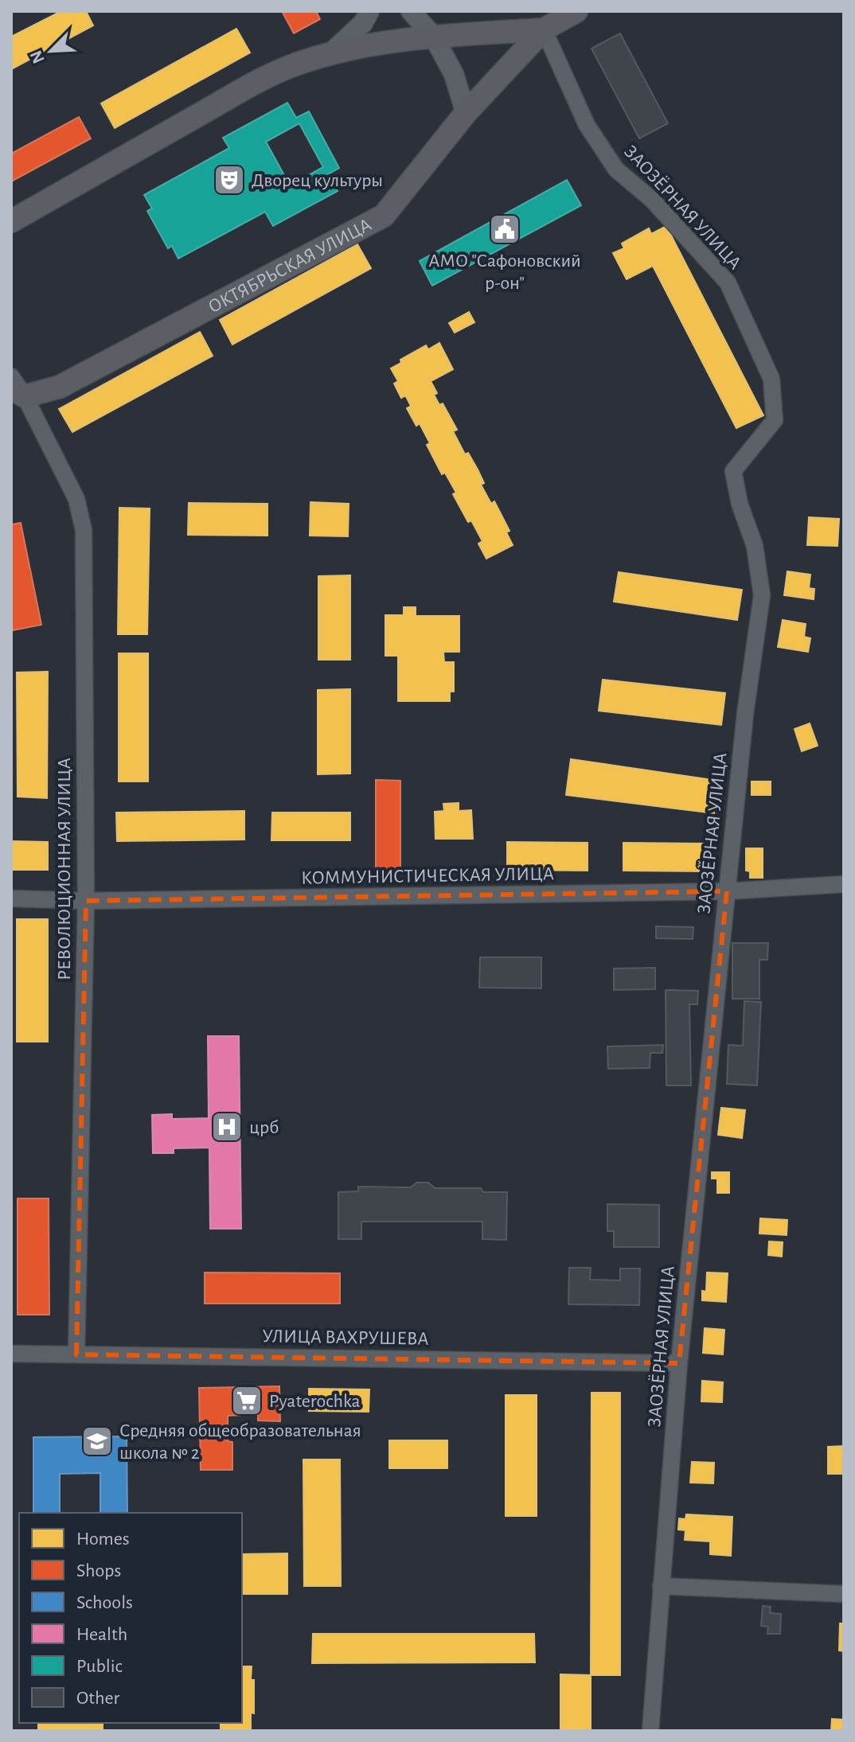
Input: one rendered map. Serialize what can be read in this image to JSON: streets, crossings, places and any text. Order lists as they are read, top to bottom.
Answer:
{
  "streets": {
    "main road": ["ОКТЯБРЬСКАЯ УЛИЦА"],
    "street": [
      "ЗАОЗЁРНАЯ УЛИЦА",
      "РЕВОЛЮЦИОННАЯ УЛИЦА",
      "КОММУНИСТИЧЕСКАЯ УЛИЦА",
      "УЛИЦА ВАХРУШЕВА"
    ]
  },
  "crossings": [
    ["ЗАОЗЁРНАЯ УЛИЦА", "ОКТЯБРЬСКАЯ УЛИЦА"],
    ["ЗАОЗЁРНАЯ УЛИЦА", "КОММУНИСТИЧЕСКАЯ УЛИЦА"],
    ["ЗАОЗЁРНАЯ УЛИЦА", "УЛИЦА ВАХРУШЕВА"],
    ["ОКТЯБРЬСКАЯ УЛИЦА", "РЕВОЛЮЦИОННАЯ УЛИЦА"],
    ["РЕВОЛЮЦИОННАЯ УЛИЦА", "КОММУНИСТИЧЕСКАЯ УЛИЦА"],
    ["РЕВОЛЮЦИОННАЯ УЛИЦА", "УЛИЦА ВАХРУШЕВА"]
  ],
  "places": {
    "theatre": ["Дворец культуры"],
    "public building": ["АМО \"Сафоновский р-он\""],
    "hospital": ["црб"],
    "supermarket": ["Pyaterochka"],
    "school or university": ["Средняя общеобразовательная школа № 2"]
  },
  "legend": [
    "Homes",
    "Shops",
    "Schools",
    "Health",
    "Public",
    "Other"
  ],
  "north": "bottom left"
}
